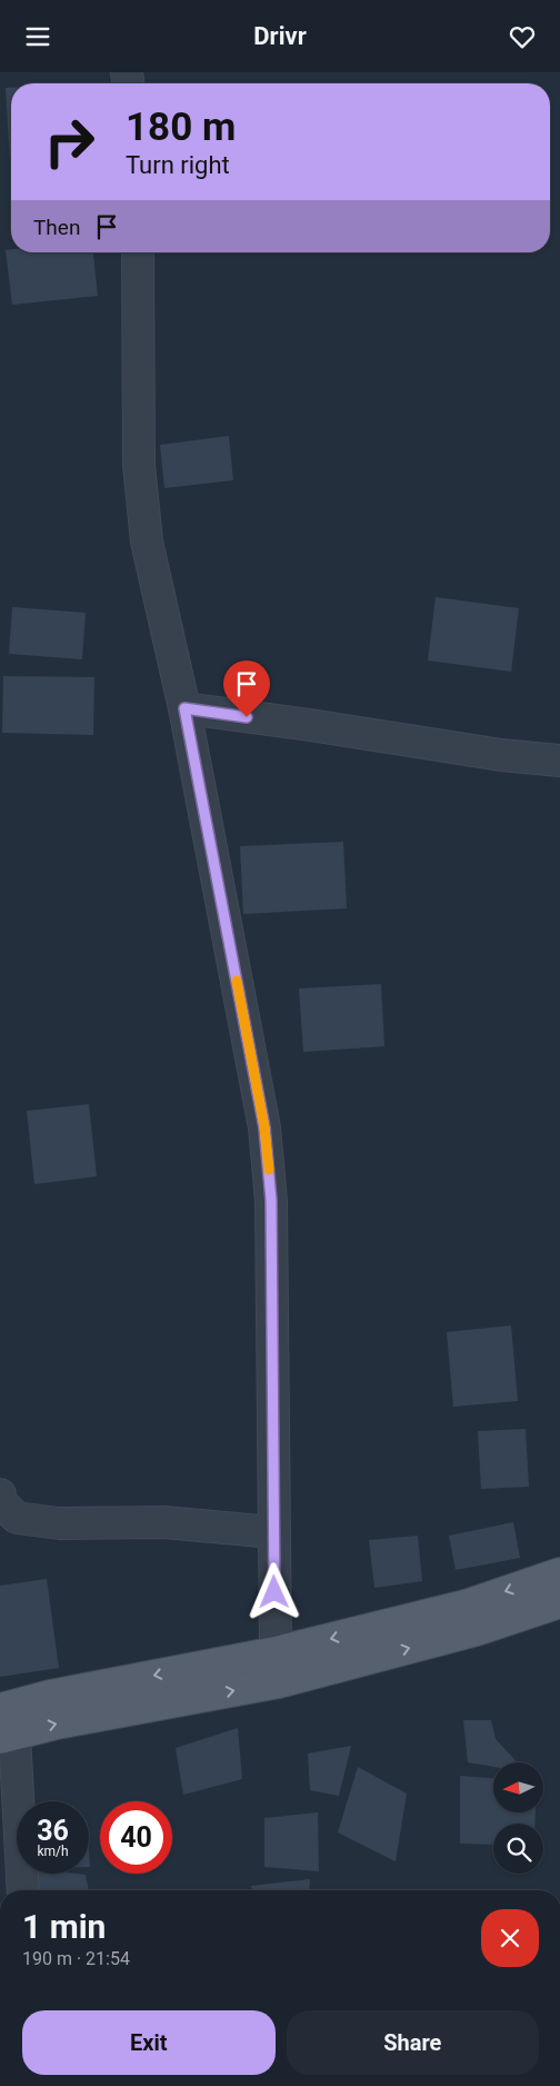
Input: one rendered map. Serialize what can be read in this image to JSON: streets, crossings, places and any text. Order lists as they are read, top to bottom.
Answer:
{
  "north": "left",
  "page": {
    "header": "Drivr",
    "turn": ["180 m", "Turn right"],
    "then": "Then",
    "speed": "36 km/h",
    "limit": "40",
    "heading": ["1 min", "190 m · 21:54"],
    "buttons": ["Exit", "Share"]
  }
}
